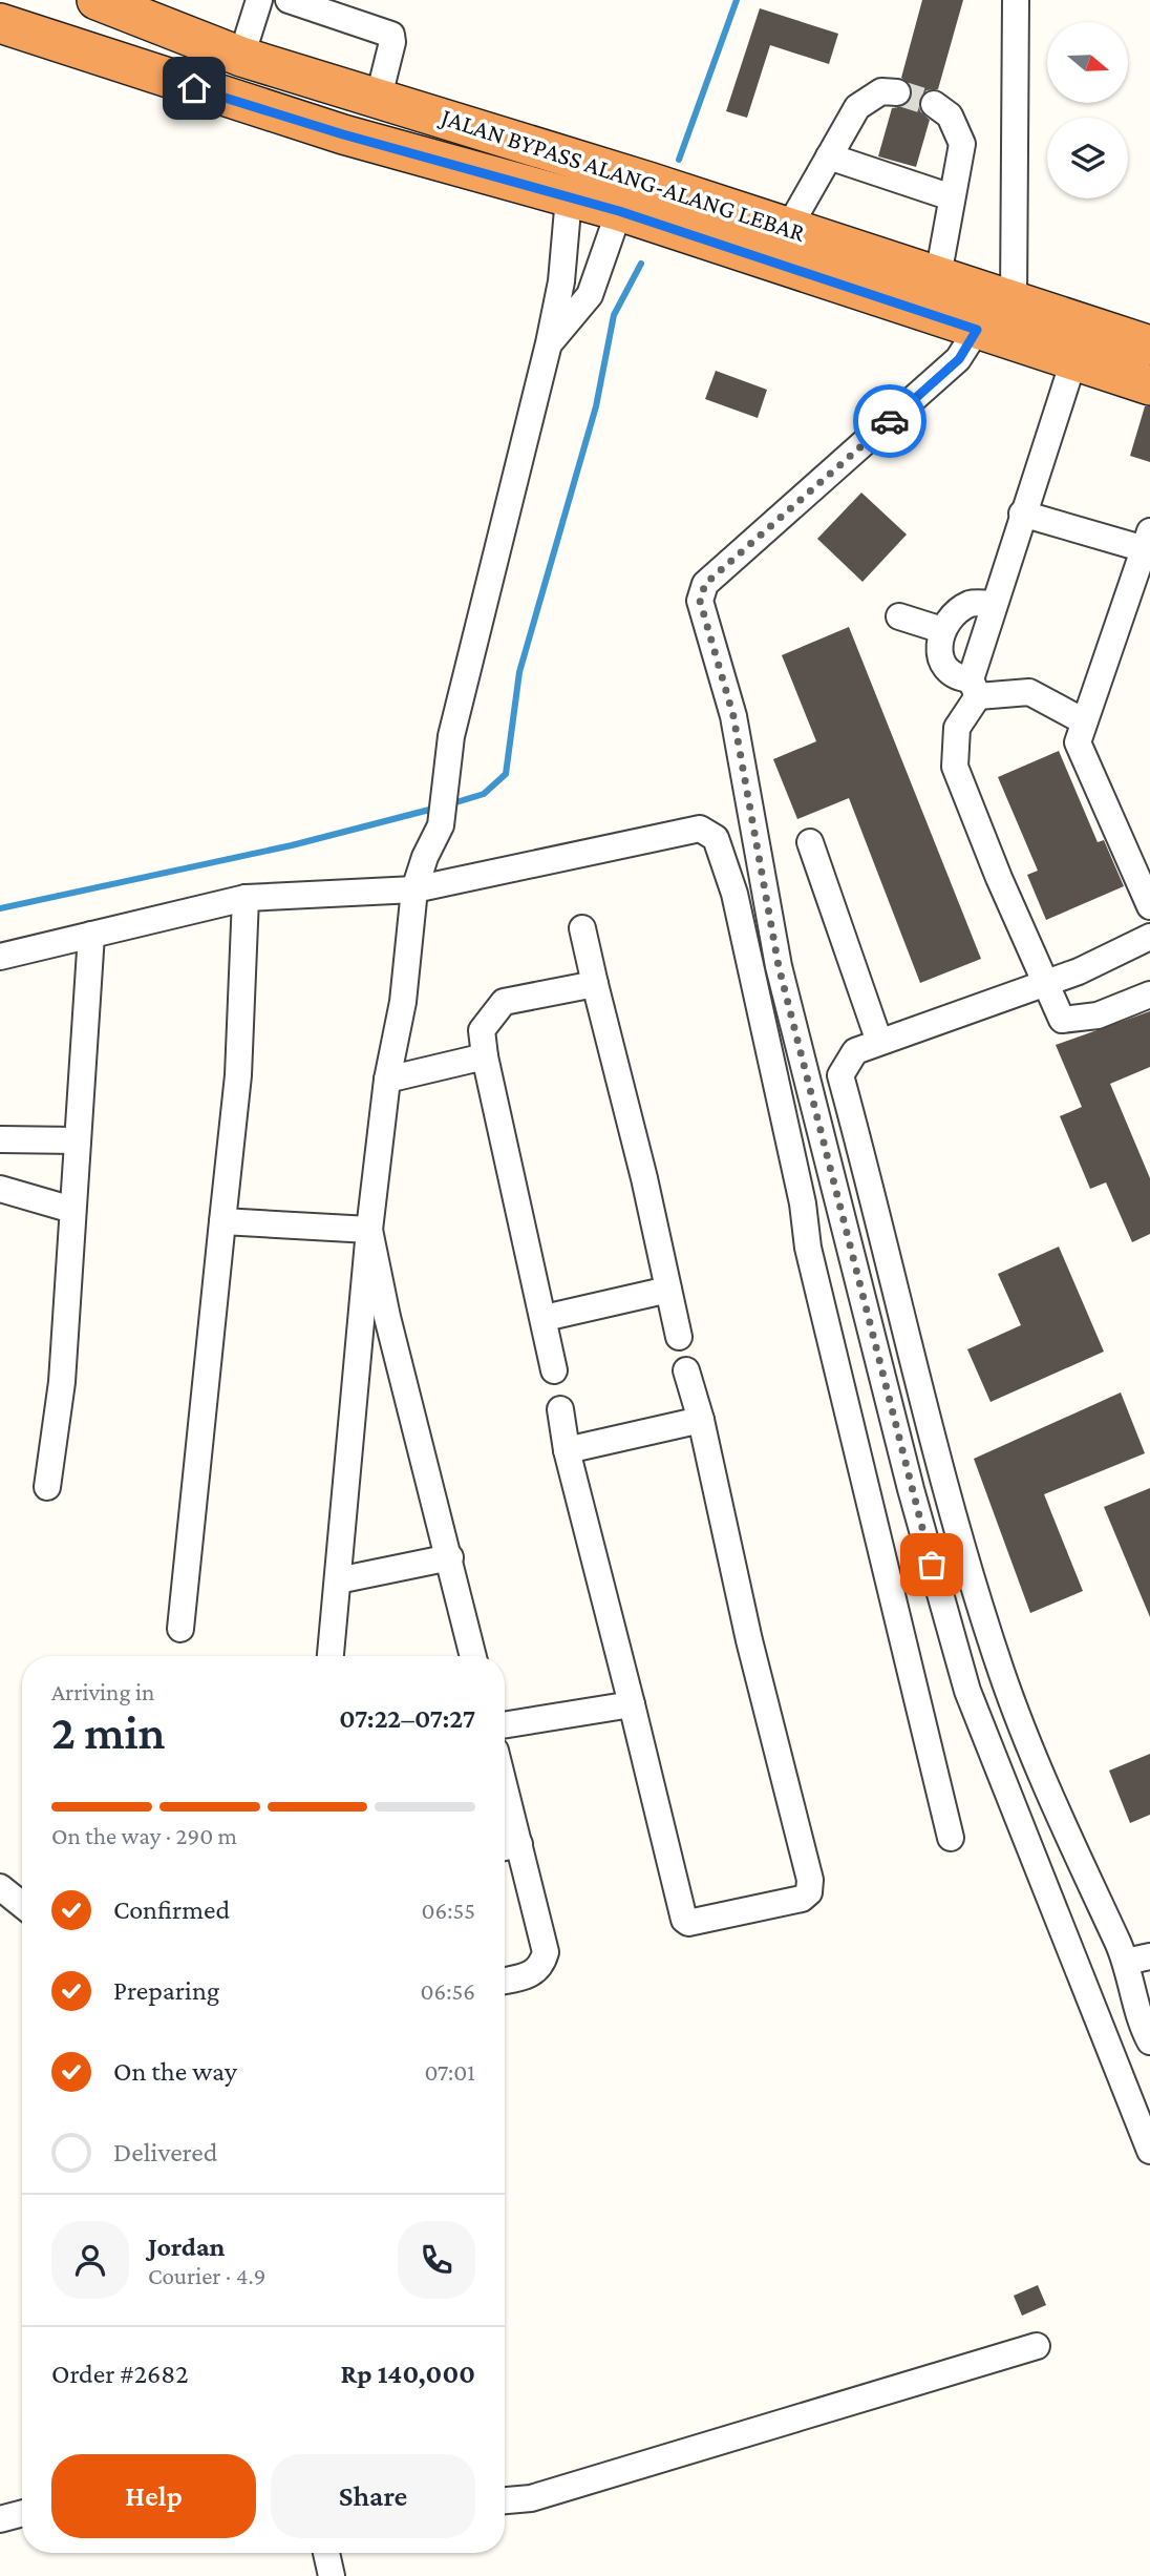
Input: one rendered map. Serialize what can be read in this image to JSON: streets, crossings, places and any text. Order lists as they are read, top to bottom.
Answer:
{
  "streets": {
    "highway": ["JALAN BYPASS ALANG-ALANG LEBAR"]
  },
  "north": "right",
  "page": {
    "heading": ["2 min", "Arriving in", "07:22–07:27"],
    "panel": [
      "Jordan",
      "Courier · 4.9",
      "Order #2682",
      "Rp 140,000"
    ],
    "bar": "On the way · 290 m",
    "list": [
      ["Confirmed", "06:55"],
      ["Preparing", "06:56"],
      ["On the way", "07:01"],
      "Delivered"
    ],
    "buttons": ["Help", "Share"]
  }
}
